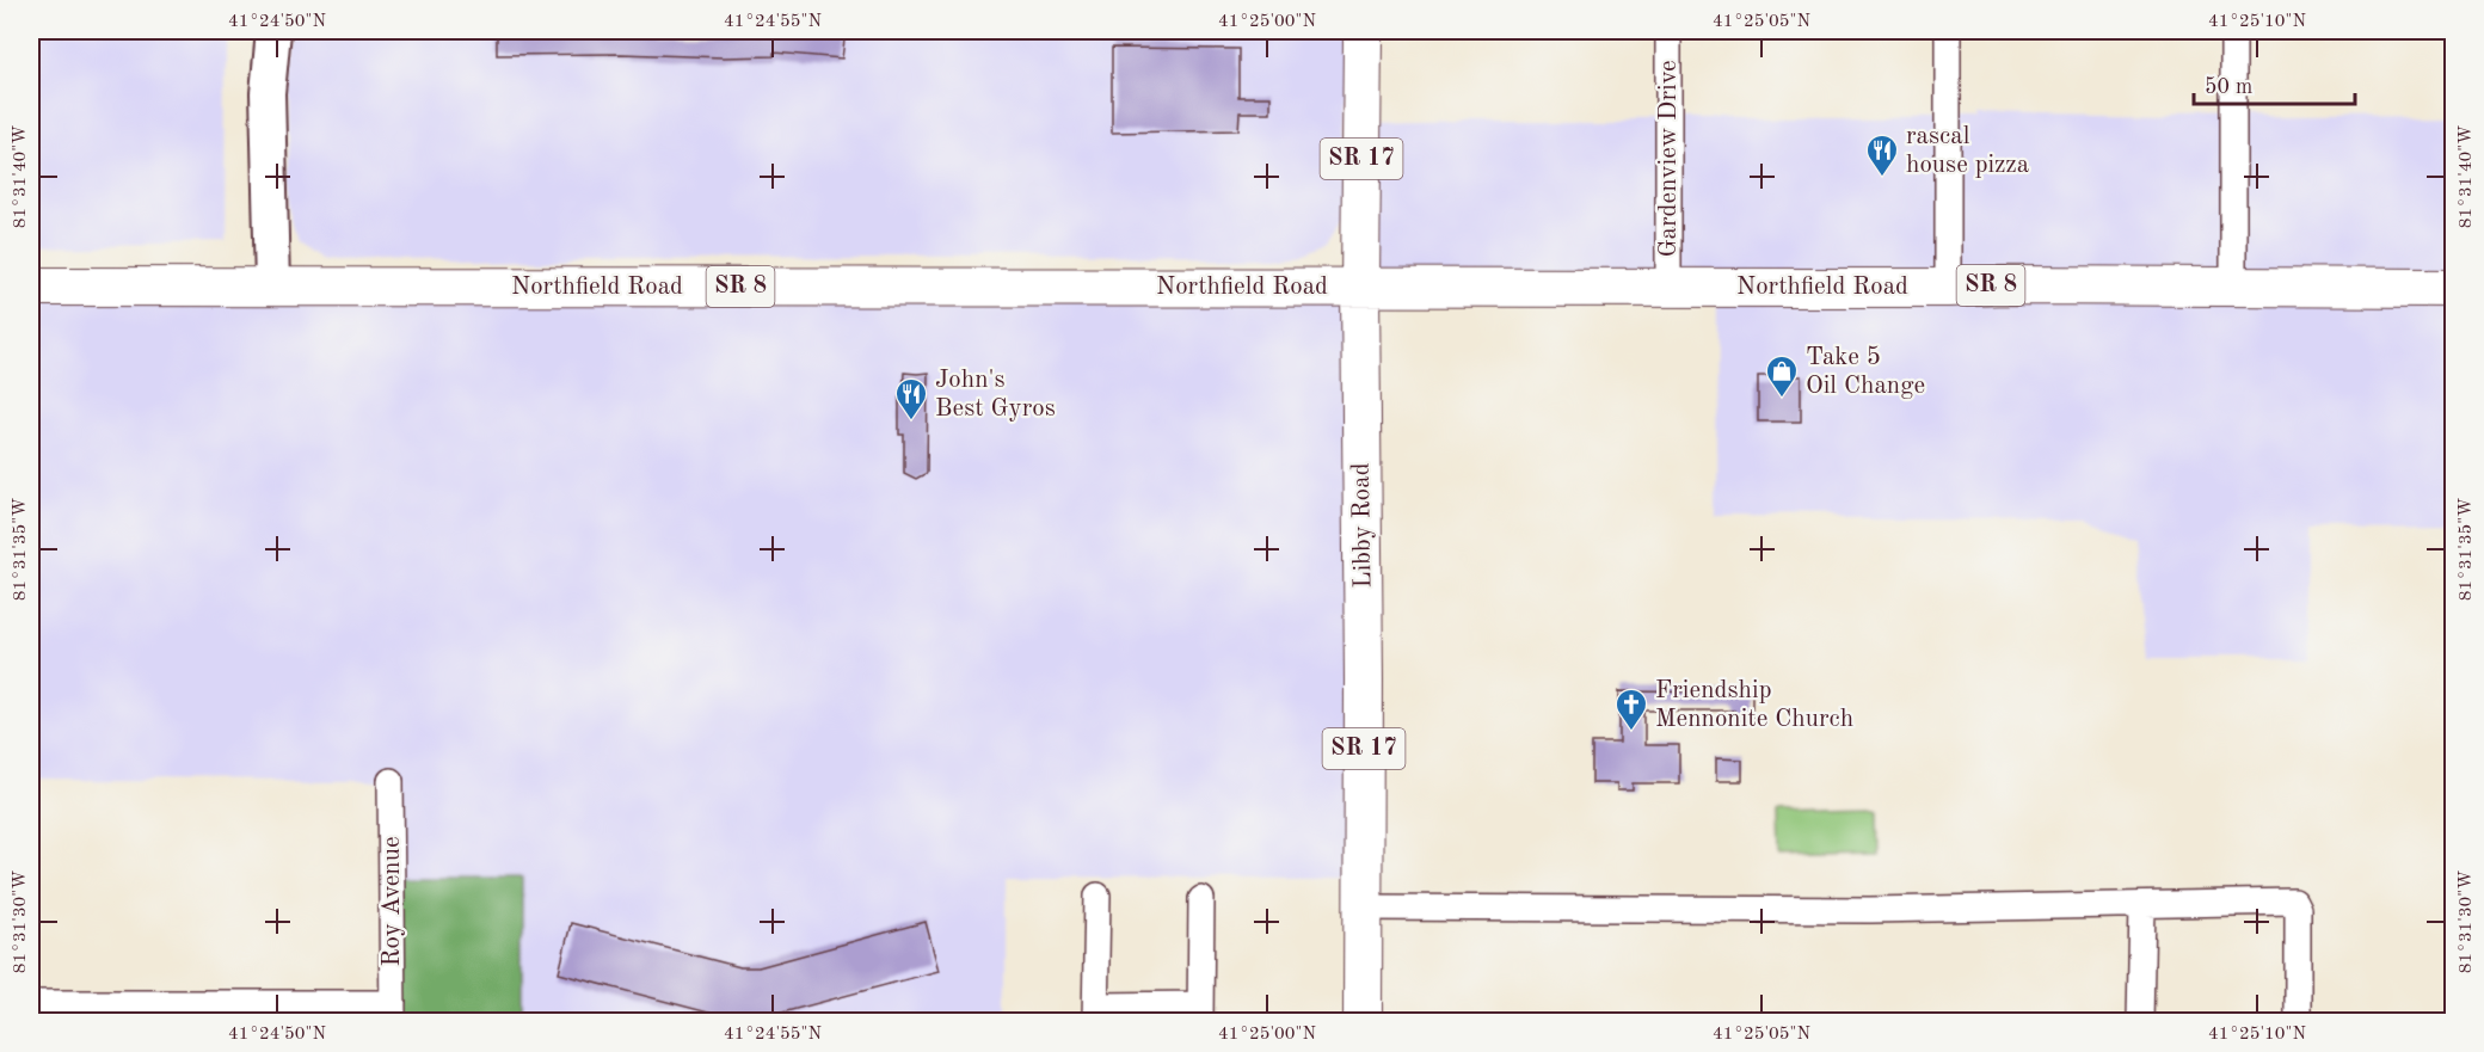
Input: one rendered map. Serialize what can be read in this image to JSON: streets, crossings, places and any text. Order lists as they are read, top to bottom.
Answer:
{
  "streets": {
    "main road": [
      "SR 17",
      "SR 8",
      "Northfield Road",
      "Libby Road"
    ],
    "street": ["Gardenview Drive", "Roy Avenue"]
  },
  "crossings": [
    ["Gardenview Drive", "Northfield Road"],
    ["Northfield Road", "Libby Road"]
  ],
  "places": {
    "restaurant": ["rascal house pizza", "John's Best Gyros"],
    "shop": ["Take 5 Oil Change"],
    "church": ["Friendship Mennonite Church"]
  },
  "scale_bar": "50 m",
  "coordinates": [
    "41°24'50\"N",
    "41°24'55\"N",
    "41°25'00\"N",
    "41°25'05\"N",
    "41°25'10\"N",
    "81°31'40\"W",
    "81°31'35\"W",
    "81°31'30\"W"
  ]
}
